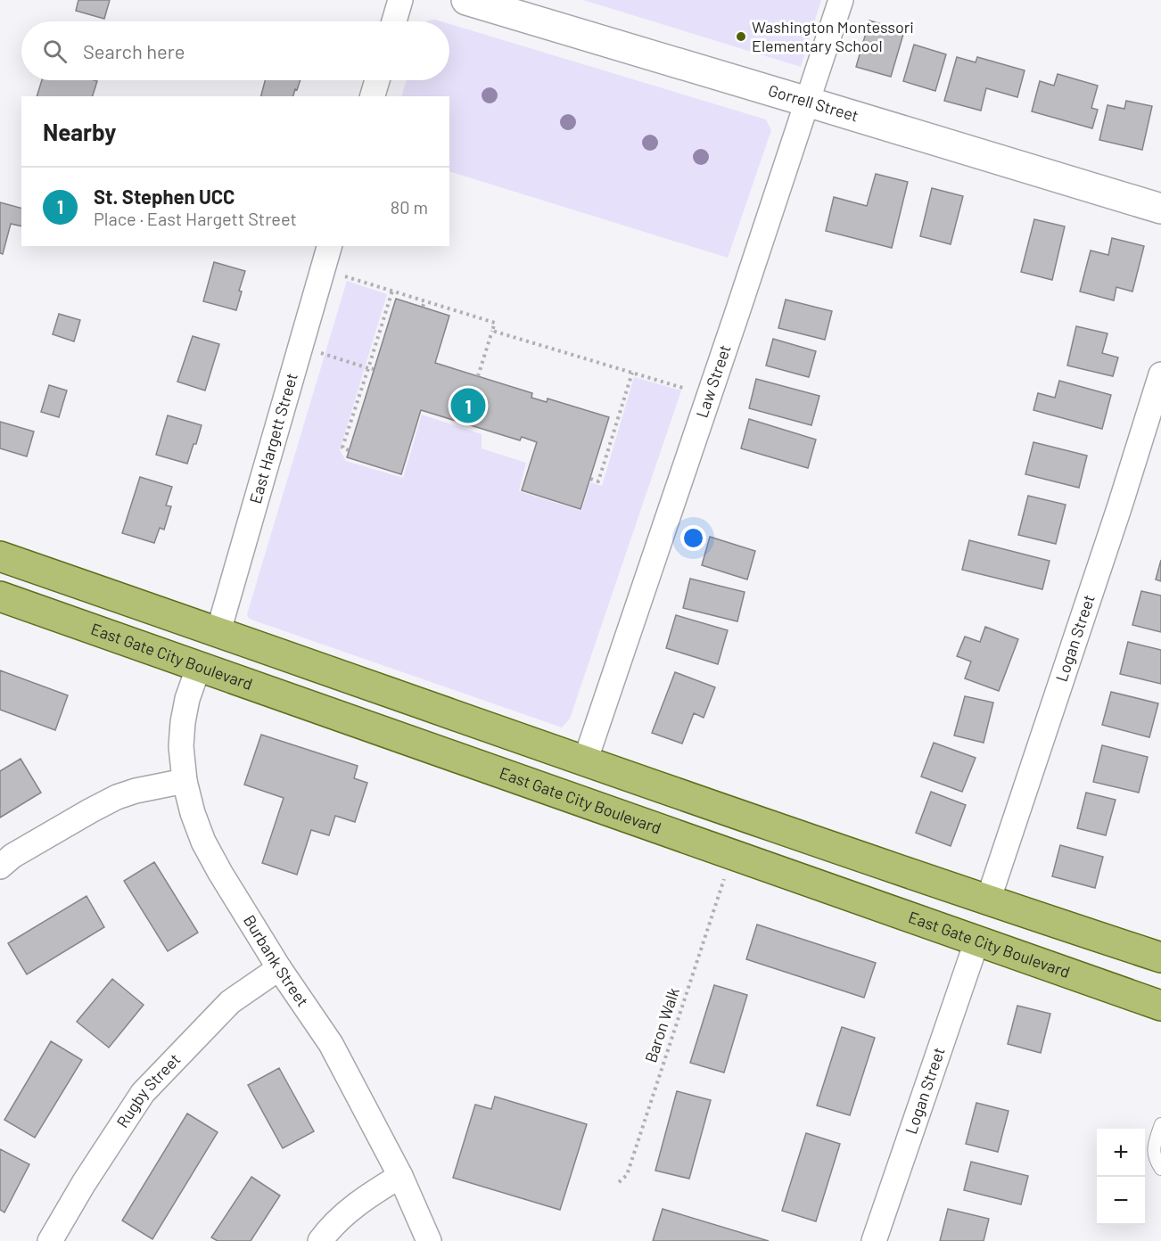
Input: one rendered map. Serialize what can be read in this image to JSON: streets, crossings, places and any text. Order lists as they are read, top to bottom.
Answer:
{
  "streets": {
    "main road": ["East Gate City Boulevard"],
    "street": [
      "Gorrell Street",
      "Law Street",
      "East Hargett Street",
      "Logan Street",
      "Burbank Street",
      "Rugby Street"
    ],
    "path": ["Baron Walk"]
  },
  "crossings": [
    ["Gorrell Street", "Law Street"],
    ["Logan Street", "East Gate City Boulevard"],
    ["East Gate City Boulevard", "Burbank Street"],
    ["Burbank Street", "Rugby Street"]
  ],
  "places": ["Washington Montessori Elementary School"],
  "page": {
    "search": "Search here",
    "heading": "Nearby",
    "list": [
      {
        "mark": "1",
        "name": "St. Stephen UCC",
        "note": "Place · East Hargett Street",
        "value": "80 m"
      }
    ],
    "pins": "1",
    "map_buttons": ["+", "−"]
  }
}
